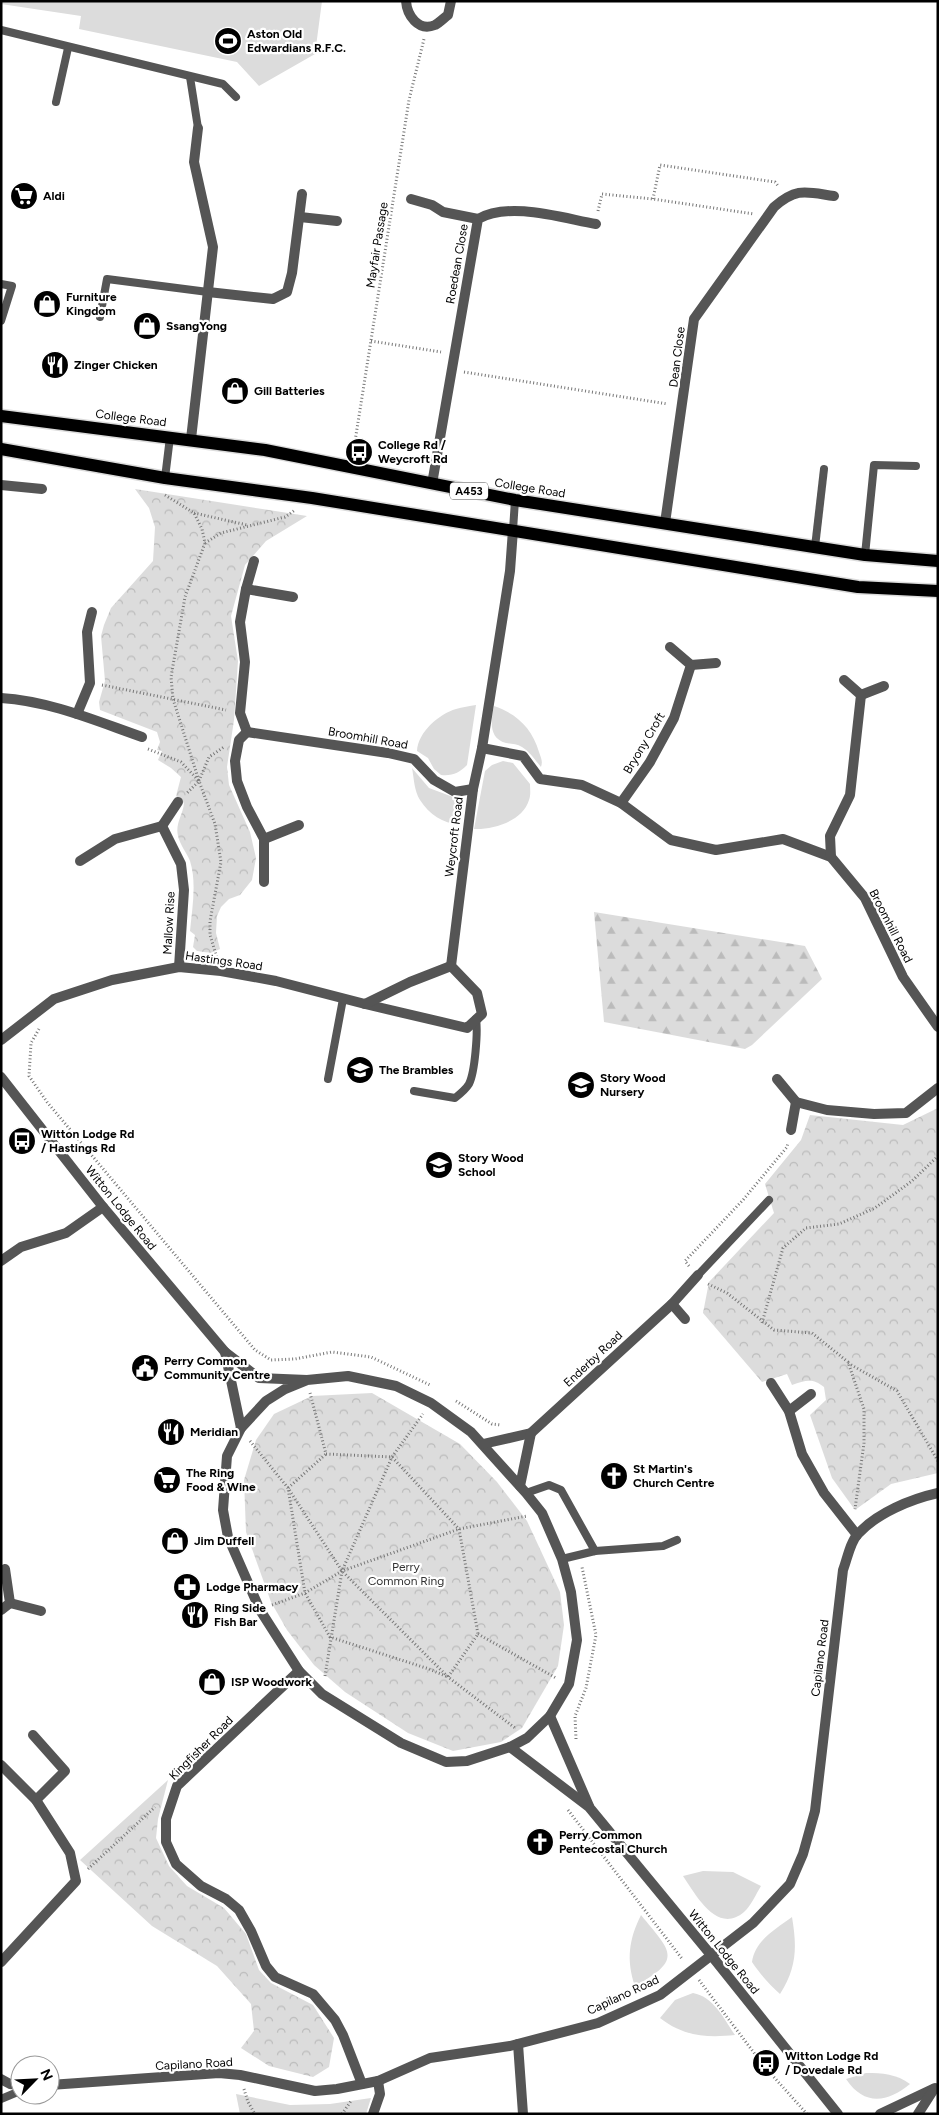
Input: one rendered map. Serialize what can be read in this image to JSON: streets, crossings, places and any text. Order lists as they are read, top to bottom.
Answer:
{
  "streets": {
    "main road": ["College Road", "A453"],
    "street": [
      "Roedean Close",
      "Dean Close",
      "Broomhill Road",
      "Bryony Croft",
      "Weycroft Road",
      "Mallow Rise",
      "Hastings Road",
      "Witton Lodge Road",
      "Enderby Road",
      "Capilano Road",
      "Kingfisher Road"
    ],
    "path": ["Mayfair Passage"]
  },
  "crossings": [
    ["Mayfair Passage", "College Road"],
    ["Roedean Close", "College Road"],
    ["Dean Close", "College Road"],
    ["Broomhill Road", "Weycroft Road"],
    ["Mallow Rise", "Hastings Road"],
    ["Witton Lodge Road", "Capilano Road"],
    ["Witton Lodge Road", "Kingfisher Road"],
    ["Capilano Road", "Kingfisher Road"]
  ],
  "parks": ["Perry Common Ring"],
  "places": {
    "sports": ["Aston Old Edwardians R.F.C."],
    "supermarket": ["Aldi", "The Ring Food & Wine"],
    "shop": [
      "Furniture Kingdom",
      "SsangYong",
      "Gill Batteries",
      "Jim Duffell",
      "ISP Woodwork"
    ],
    "restaurant": ["Zinger Chicken", "Meridian", "Ring Side Fish Bar"],
    "bus stop": ["College Rd / Weycroft Rd", "Witton Lodge Rd / Hastings Rd", "Witton Lodge Rd / Dovedale Rd"],
    "school or university": ["The Brambles", "Story Wood Nursery", "Story Wood School"],
    "public building": ["Perry Common Community Centre"],
    "church": ["St Martin's Church Centre", "Perry Common Pentecostal Church"],
    "pharmacy": ["Lodge Pharmacy"]
  },
  "north": "top right"
}
